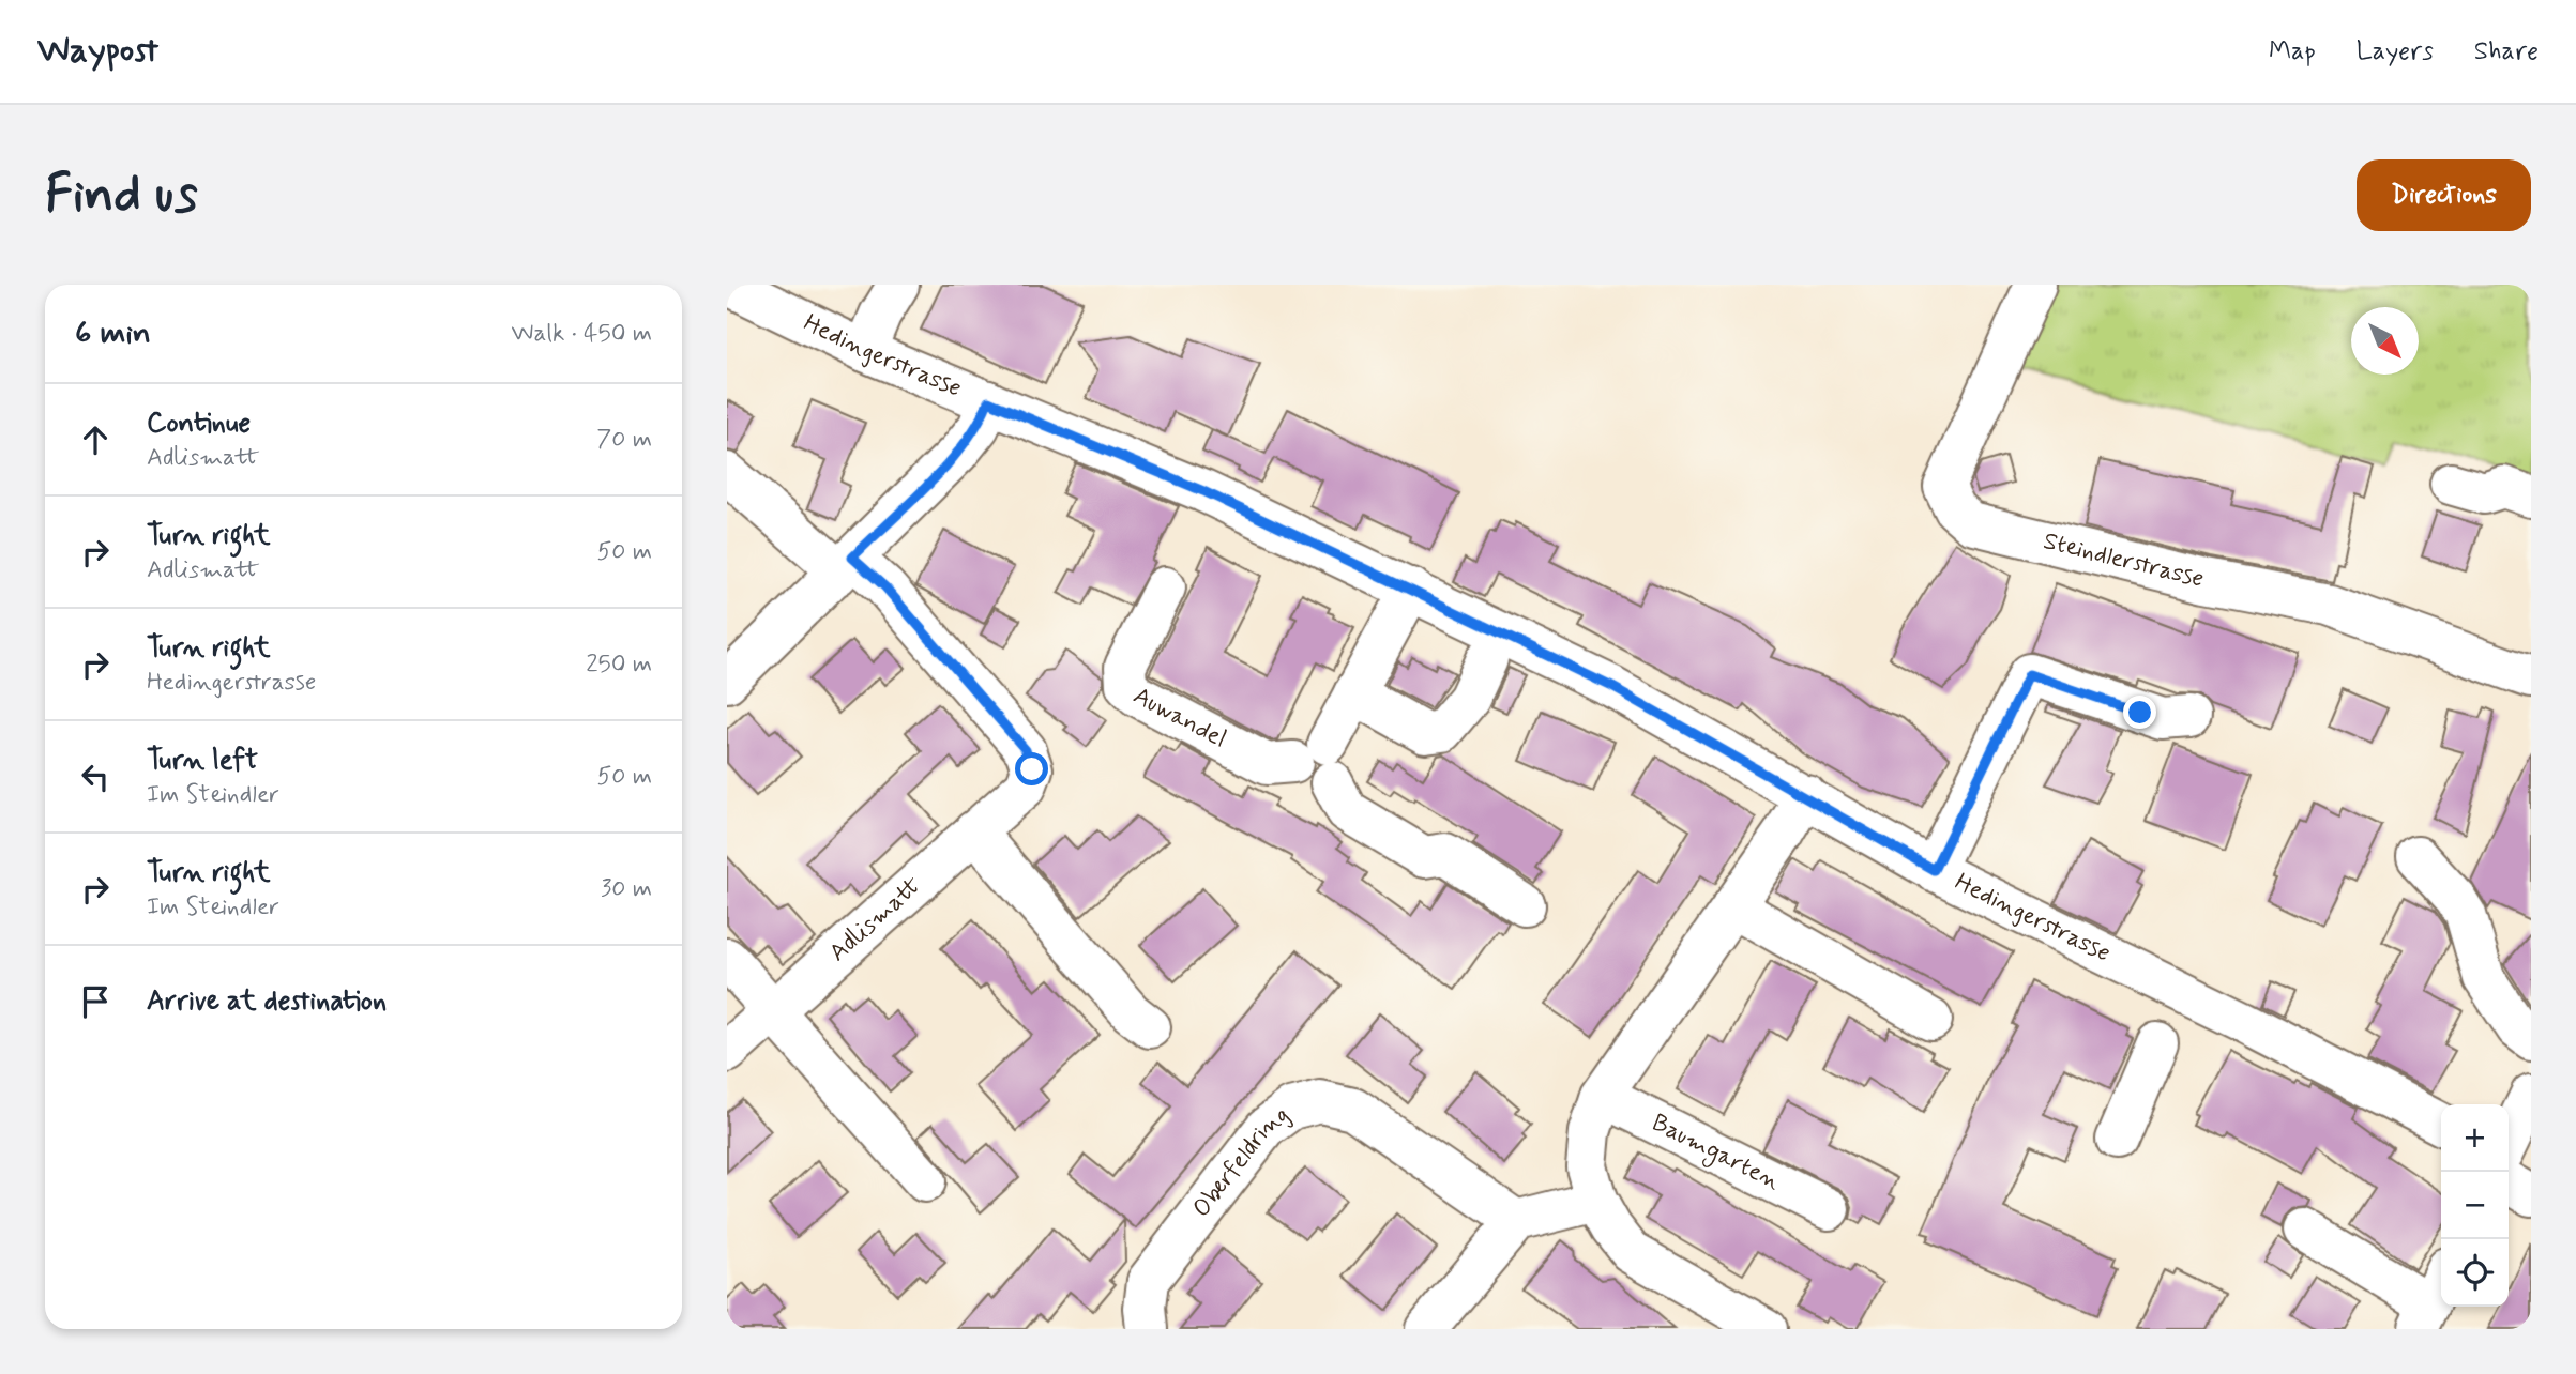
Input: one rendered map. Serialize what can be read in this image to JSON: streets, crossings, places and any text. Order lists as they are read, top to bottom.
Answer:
{
  "streets": {
    "street": [
      "Hedingerstrasse",
      "Steindlerstrasse",
      "Auwandel",
      "Adlismatt",
      "Baumgarten",
      "Oberfeldring"
    ]
  },
  "north": "bottom right",
  "page": {
    "header": "Waypost",
    "nav": ["Map", "Layers", "Share"],
    "buttons": "Directions",
    "title": "Find us",
    "heading": ["6 min", "Walk · 450 m"],
    "list": [
      ["Continue", "Adlismatt", "70 m"],
      ["Turn right", "Adlismatt", "50 m"],
      ["Turn right", "Hedingerstrasse", "250 m"],
      ["Turn left", "Im Steindler", "50 m"],
      ["Turn right", "Im Steindler", "30 m"],
      "Arrive at destination"
    ],
    "map_buttons": ["+", "−"]
  }
}
